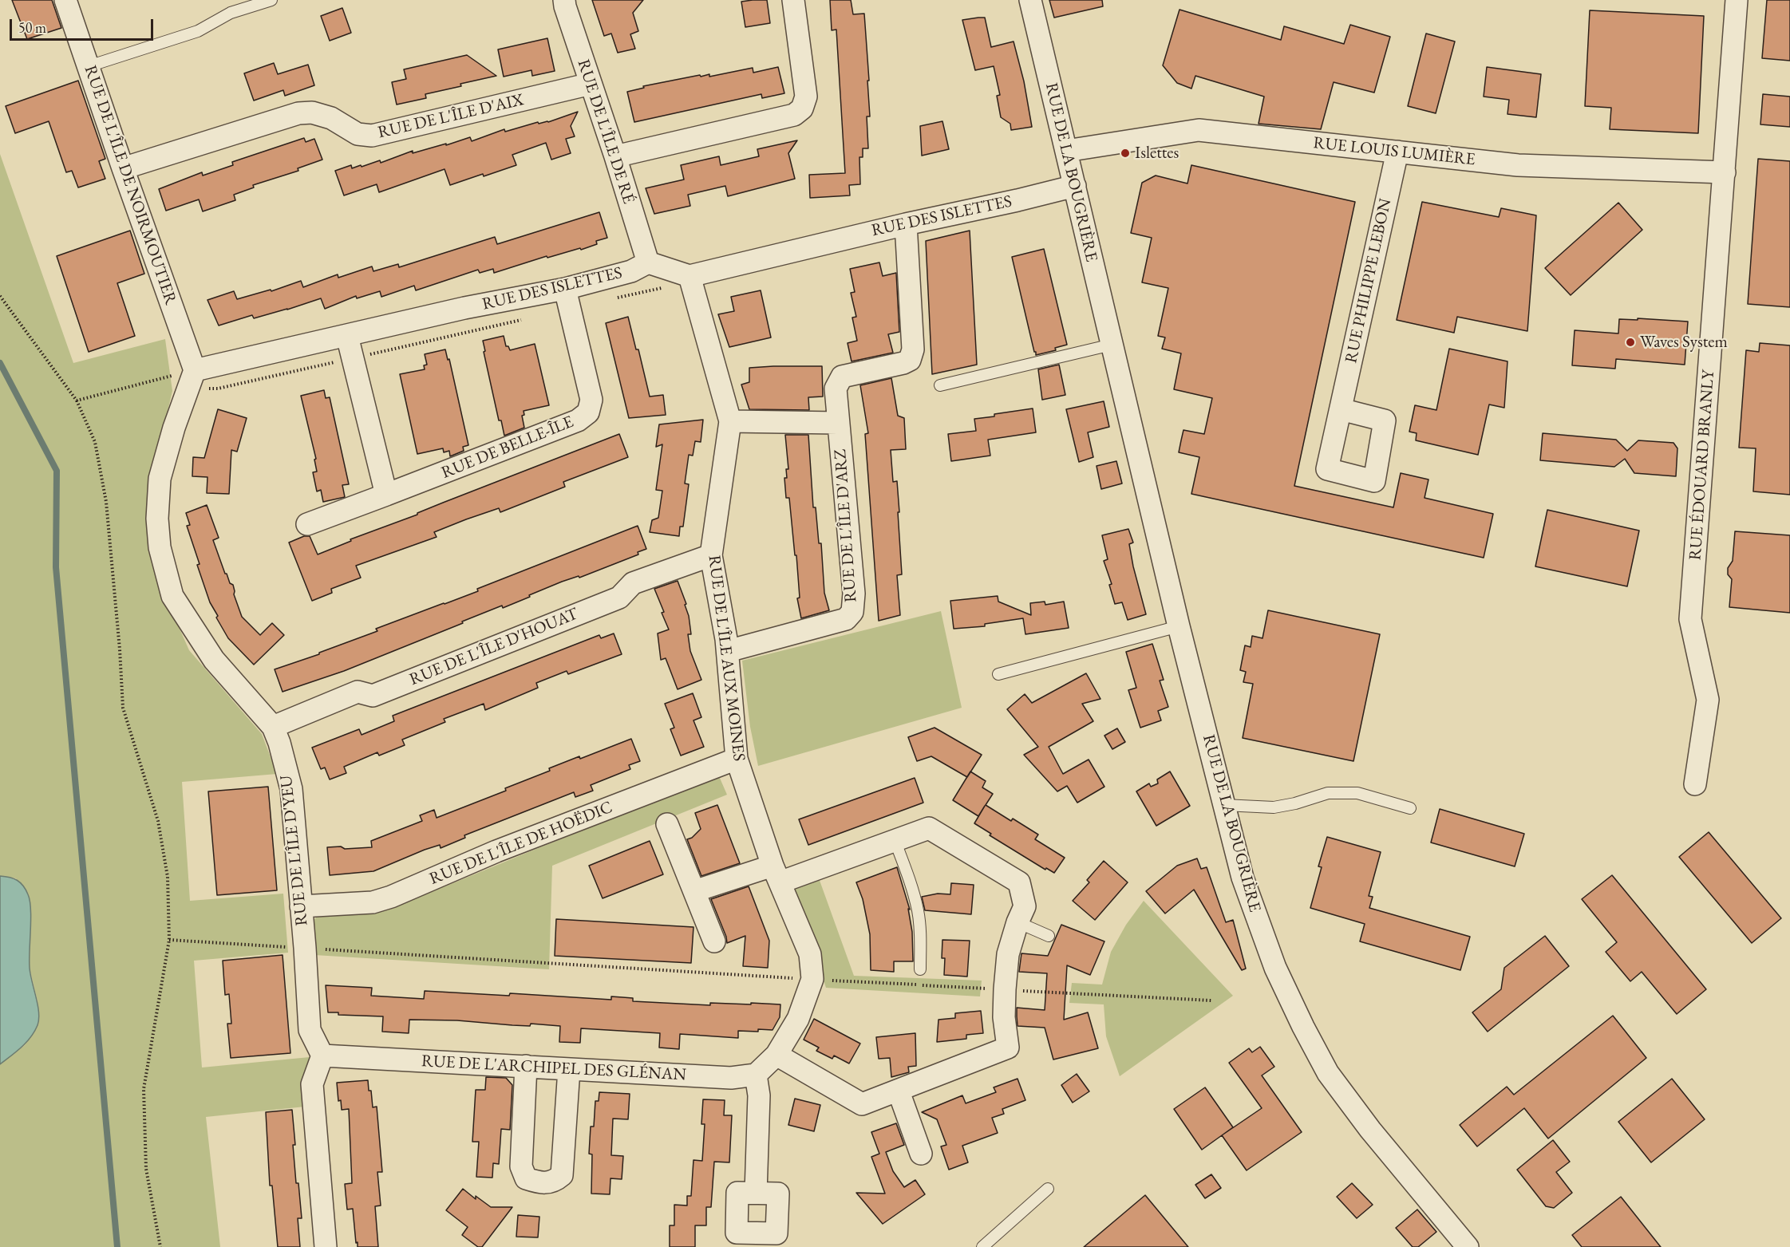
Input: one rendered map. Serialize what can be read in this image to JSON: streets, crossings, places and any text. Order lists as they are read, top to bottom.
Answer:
{
  "streets": {
    "street": [
      "RUE DE L'ÎLE D'AIX",
      "RUE DE L'ÎLE DE RÉ",
      "RUE LOUIS LUMIÈRE",
      "RUE DE LA BOUGRIÈRE",
      "RUE DE L'ÎLE DE NOIRMOUTIER",
      "RUE DES ISLETTES",
      "RUE PHILIPPE LEBON",
      "RUE DE BELLE-ÎLE",
      "RUE ÉDOUARD BRANLY",
      "RUE DE L'ÎLE D'ARZ",
      "RUE DE L'ÎLE D'HOUAT",
      "RUE DE L'ÎLE AUX MOINES",
      "RUE DE L'ÎLE DE HOËDIC",
      "RUE DE L'ÎLE D'YEU",
      "RUE DE L'ARCHIPEL DES GLÉNAN"
    ]
  },
  "crossings": [
    ["RUE DE L'ÎLE D'AIX", "RUE DE L'ÎLE DE RÉ"],
    ["RUE DE L'ÎLE D'AIX", "RUE DE L'ÎLE DE NOIRMOUTIER"],
    ["RUE DE L'ÎLE DE RÉ", "RUE DES ISLETTES"],
    ["RUE LOUIS LUMIÈRE", "RUE DE LA BOUGRIÈRE"],
    ["RUE LOUIS LUMIÈRE", "RUE PHILIPPE LEBON"],
    ["RUE LOUIS LUMIÈRE", "RUE ÉDOUARD BRANLY"],
    ["RUE DE LA BOUGRIÈRE", "RUE DES ISLETTES"],
    ["RUE DE L'ÎLE DE NOIRMOUTIER", "RUE DES ISLETTES"],
    ["RUE DE L'ÎLE DE NOIRMOUTIER", "RUE DE L'ÎLE D'YEU"],
    ["RUE DES ISLETTES", "RUE DE BELLE-ÎLE"],
    ["RUE DES ISLETTES", "RUE DE L'ÎLE D'ARZ"],
    ["RUE DES ISLETTES", "RUE DE L'ÎLE AUX MOINES"],
    ["RUE DES ISLETTES", "RUE DE L'ÎLE D'YEU"],
    ["RUE DE L'ÎLE D'ARZ", "RUE DE L'ÎLE AUX MOINES"],
    ["RUE DE L'ÎLE D'HOUAT", "RUE DE L'ÎLE AUX MOINES"],
    ["RUE DE L'ÎLE D'HOUAT", "RUE DE L'ÎLE D'YEU"],
    ["RUE DE L'ÎLE AUX MOINES", "RUE DE L'ÎLE DE HOËDIC"],
    ["RUE DE L'ÎLE DE HOËDIC", "RUE DE L'ÎLE D'YEU"],
    ["RUE DE L'ÎLE D'YEU", "RUE DE L'ARCHIPEL DES GLÉNAN"]
  ],
  "places": ["Islettes", "Waves System"],
  "scale_bar": "50 m"
}
